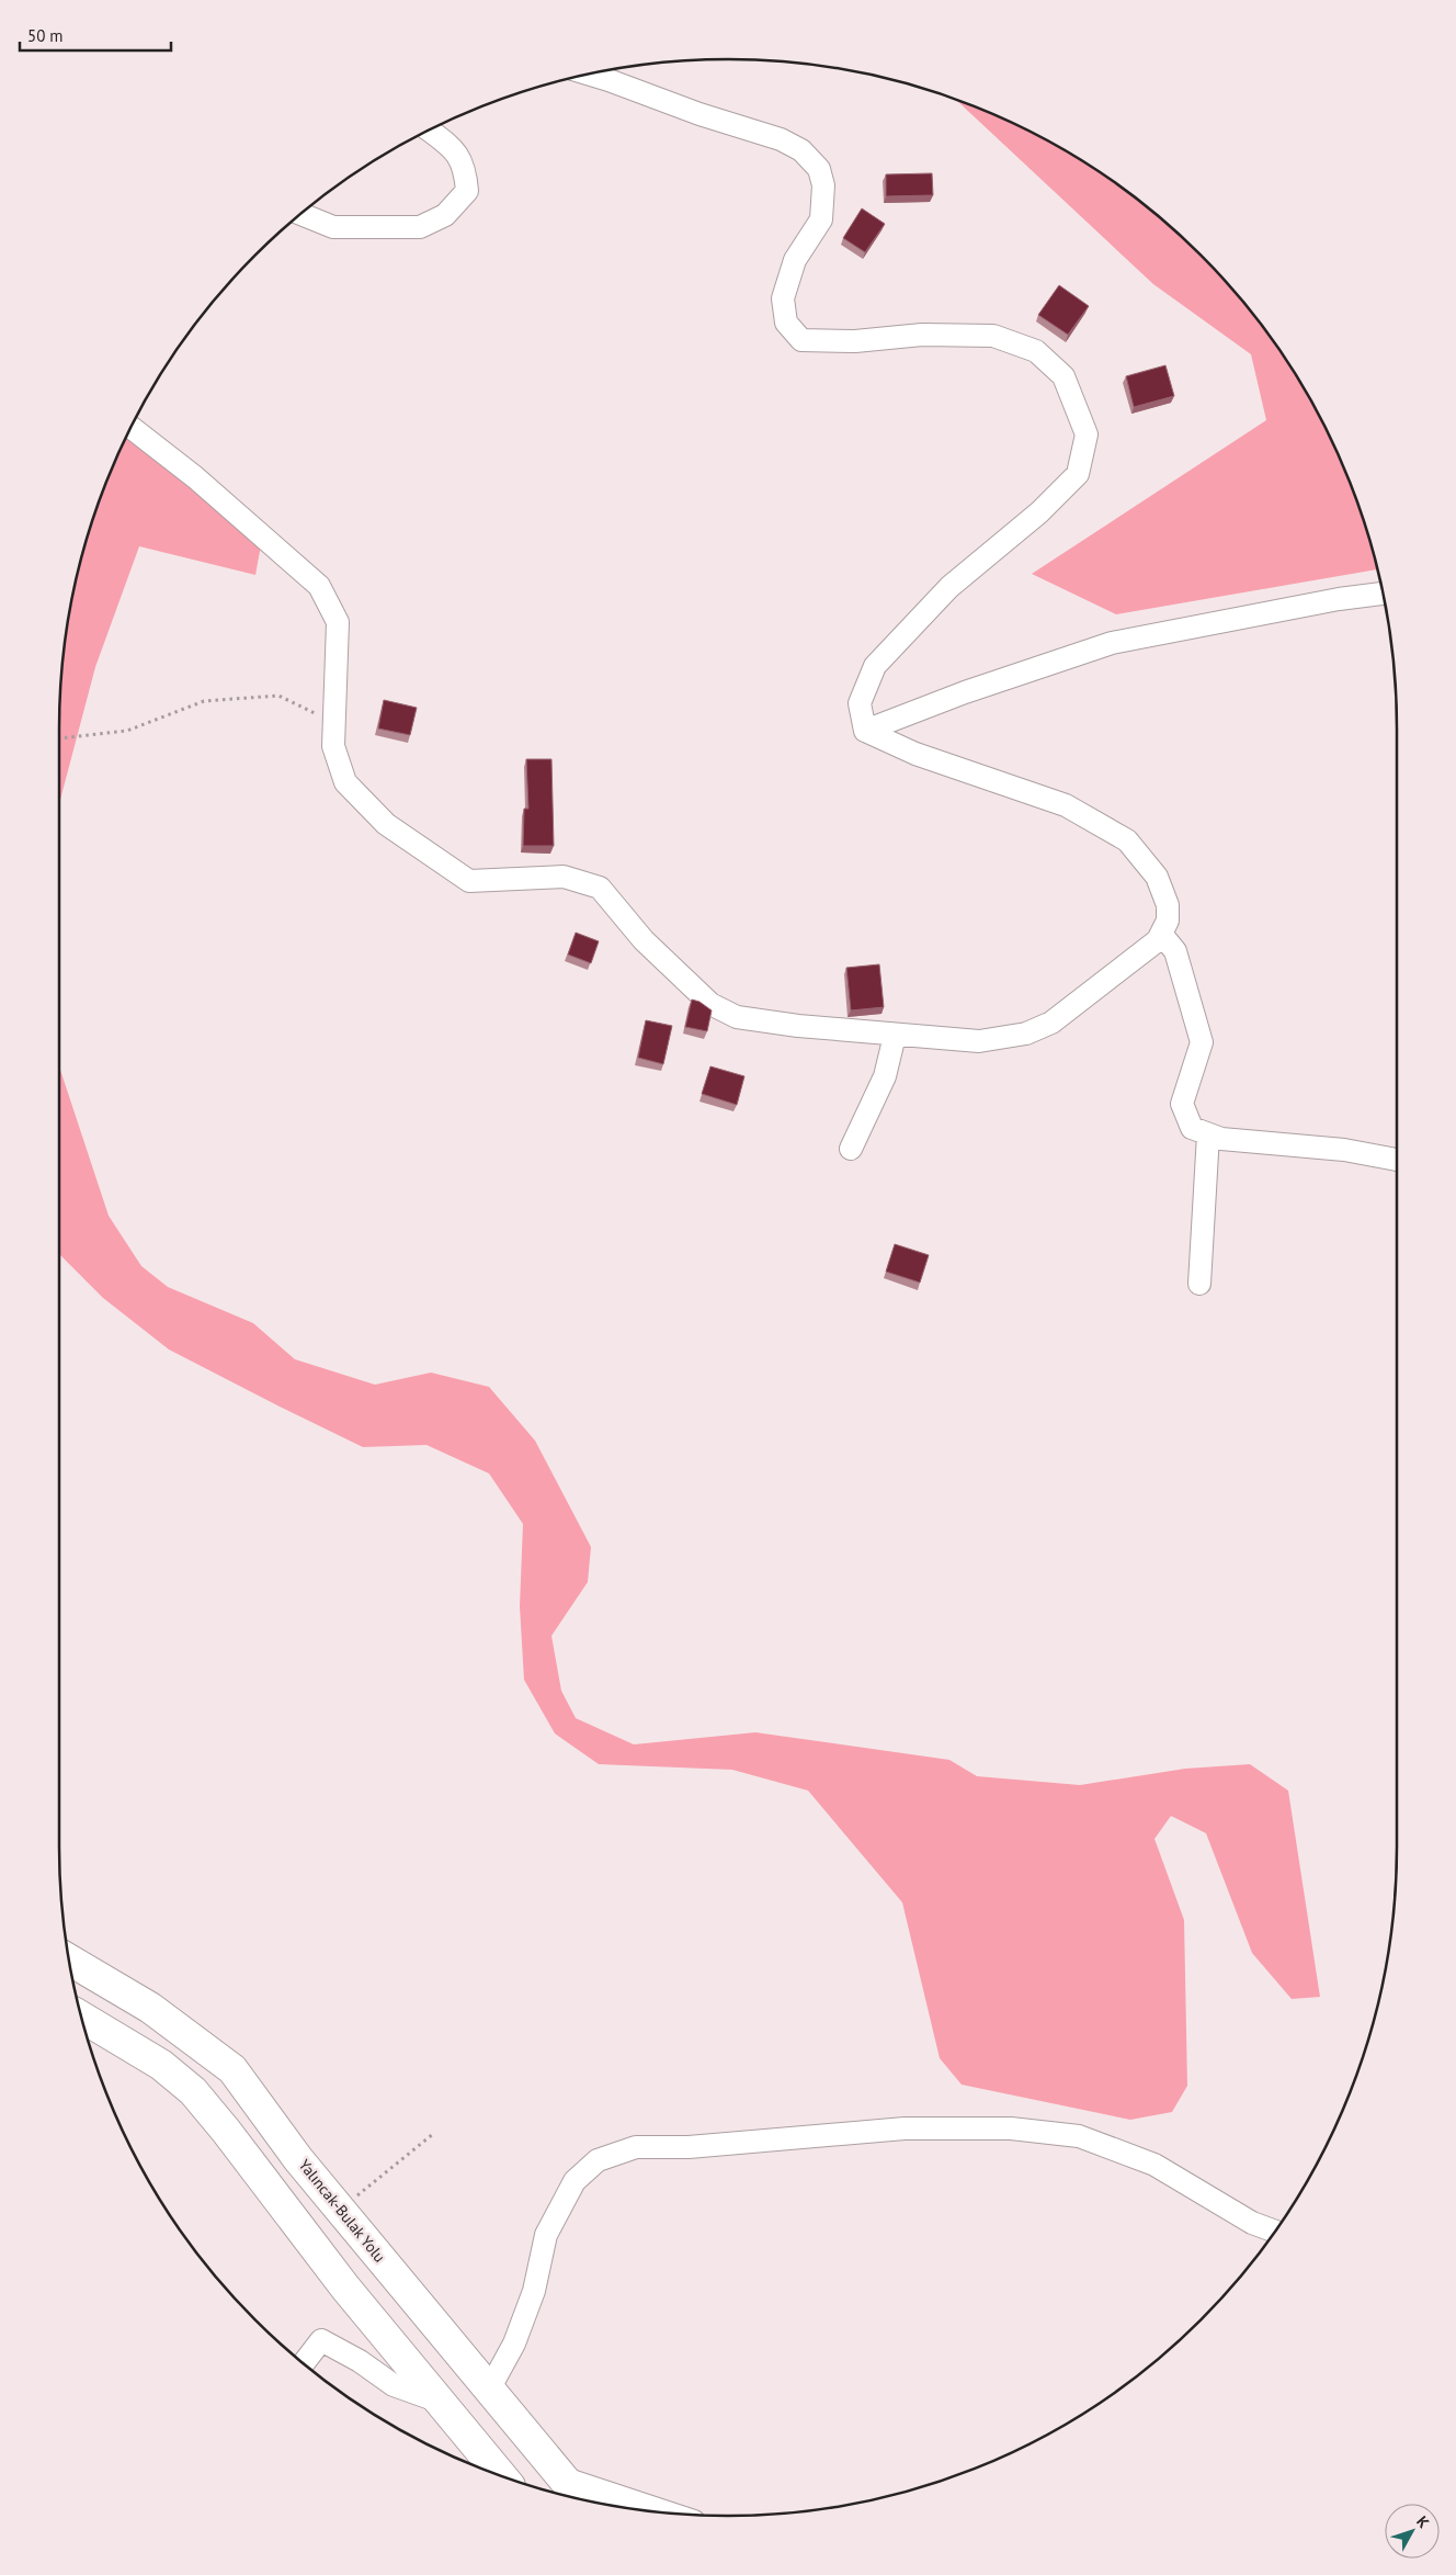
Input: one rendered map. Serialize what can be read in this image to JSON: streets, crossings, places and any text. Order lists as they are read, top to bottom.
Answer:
{
  "streets": {
    "main road": ["Yalıncak-Bulak Yolu"]
  },
  "scale_bar": "50 m",
  "north": "top right"
}
